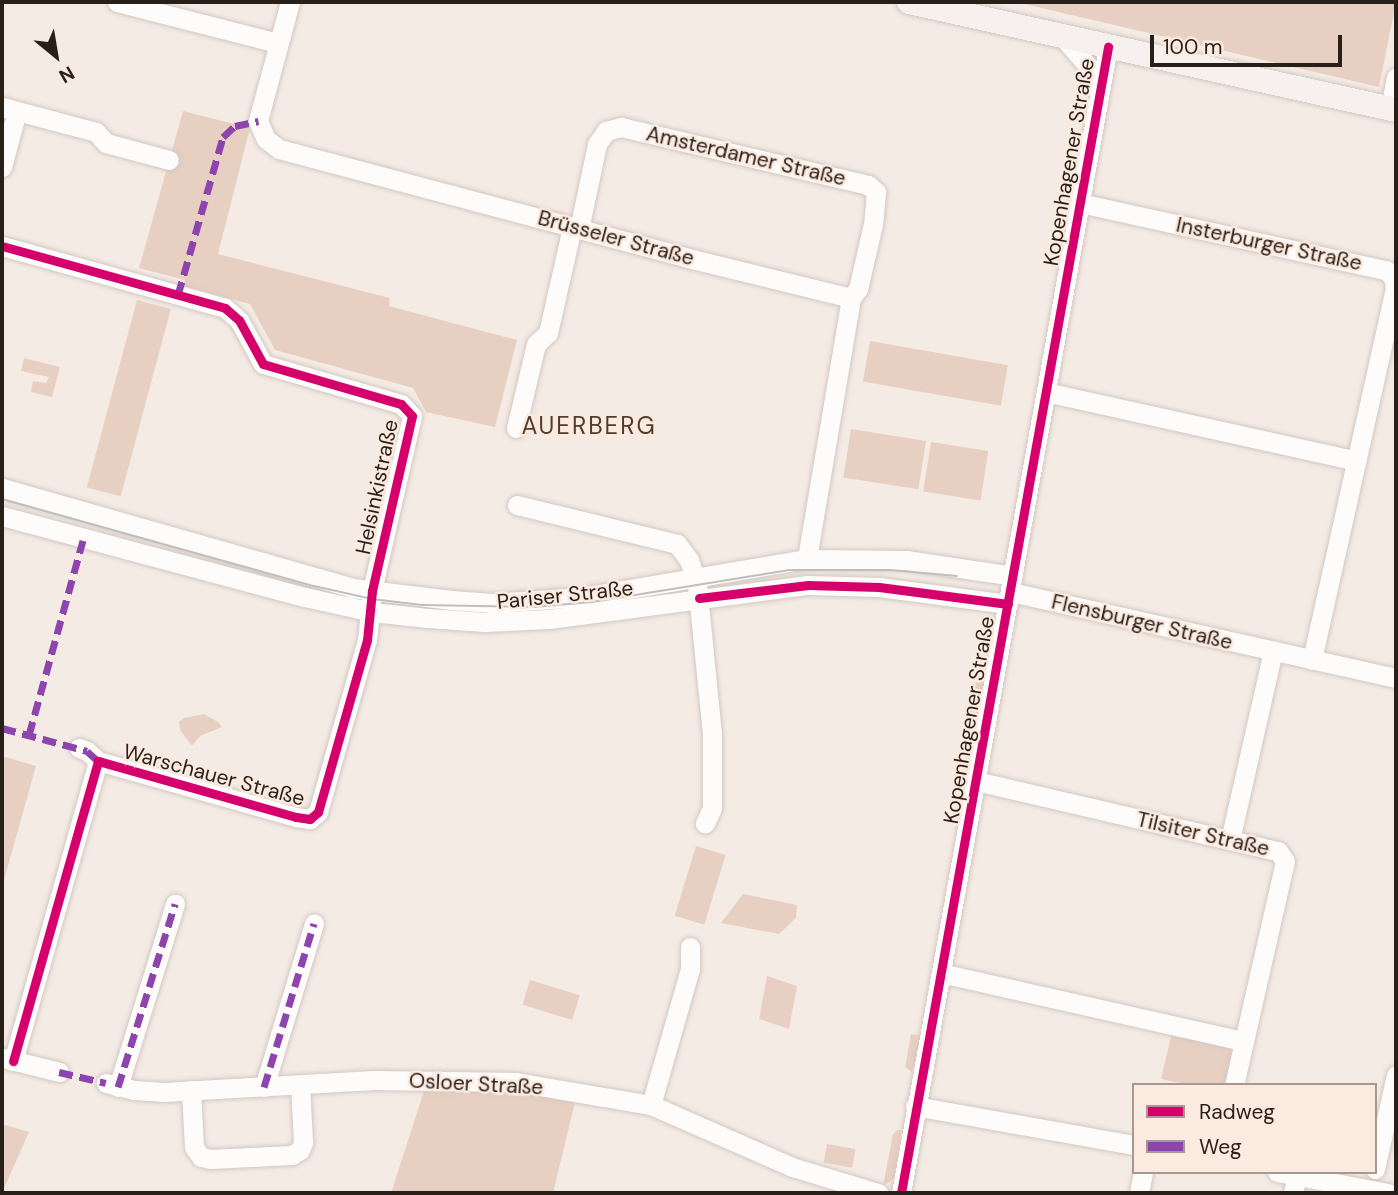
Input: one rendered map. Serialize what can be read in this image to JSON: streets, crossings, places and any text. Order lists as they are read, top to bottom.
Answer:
{
  "streets": {
    "street": [
      "Amsterdamer Straße",
      "Kopenhagener Straße",
      "Brüsseler Straße",
      "Insterburger Straße",
      "Helsinkistraße",
      "Pariser Straße",
      "Flensburger Straße",
      "Warschauer Straße",
      "Tilsiter Straße",
      "Osloer Straße"
    ]
  },
  "crossings": [
    ["Amsterdamer Straße", "Brüsseler Straße"],
    ["Kopenhagener Straße", "Insterburger Straße"],
    ["Kopenhagener Straße", "Pariser Straße"],
    ["Kopenhagener Straße", "Flensburger Straße"],
    ["Kopenhagener Straße", "Tilsiter Straße"],
    ["Insterburger Straße", "Flensburger Straße"],
    ["Helsinkistraße", "Pariser Straße"],
    ["Helsinkistraße", "Warschauer Straße"],
    ["Pariser Straße", "Flensburger Straße"],
    ["Pariser Straße", "Warschauer Straße"]
  ],
  "districts": ["AUERBERG"],
  "legend": ["Radweg", "Weg"],
  "scale_bar": "100 m",
  "north": "bottom right"
}
